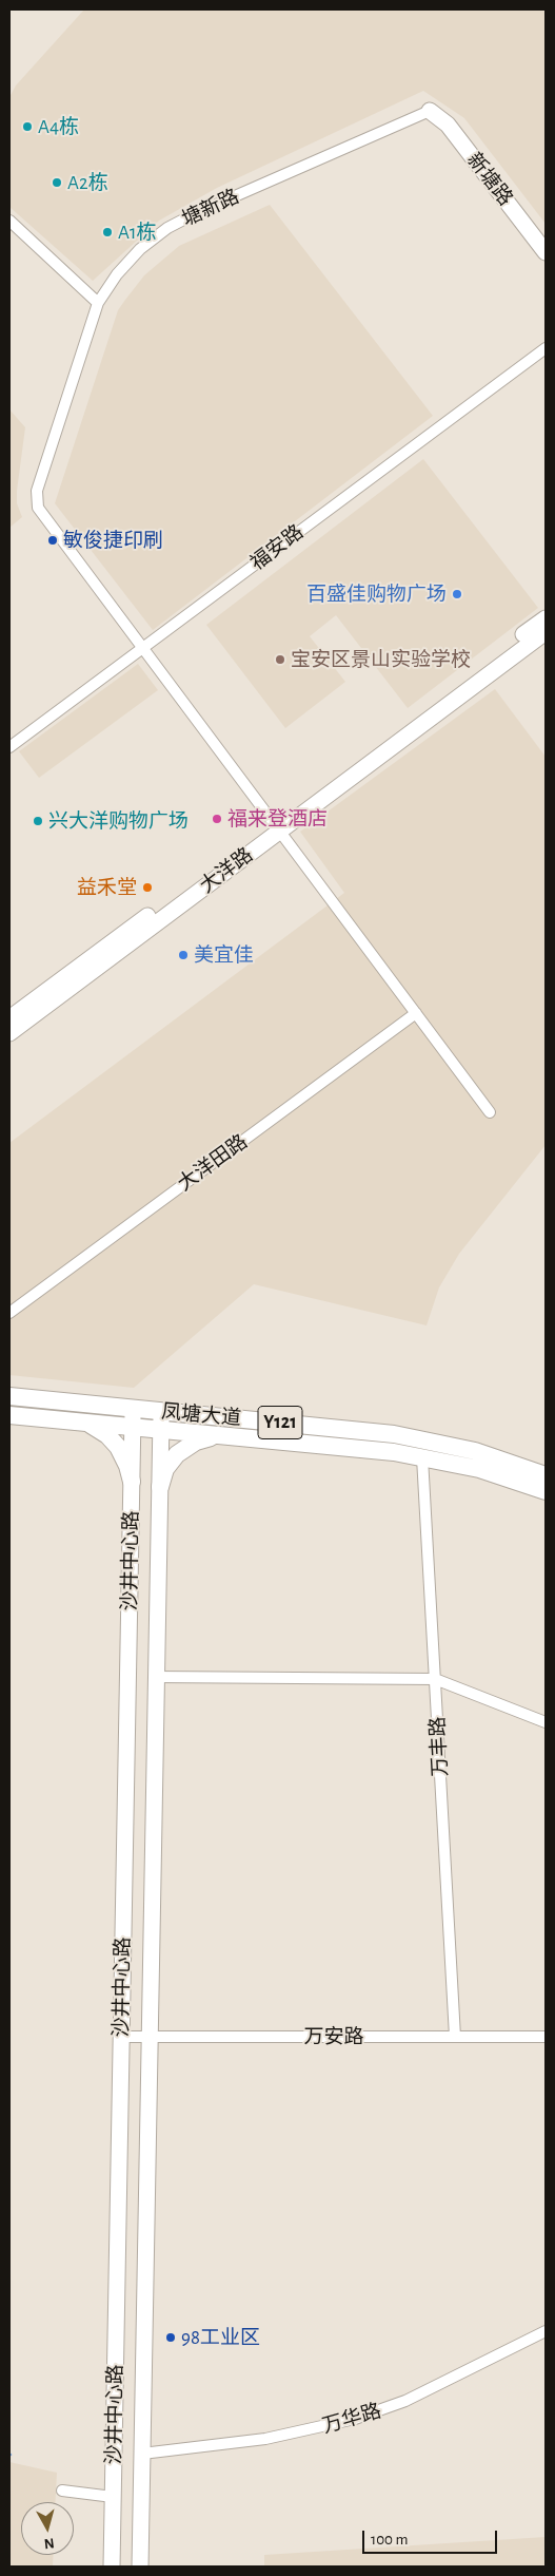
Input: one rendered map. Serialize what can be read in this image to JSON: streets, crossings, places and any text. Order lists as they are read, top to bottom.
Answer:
{
  "streets": {
    "main road": ["凤塘大道", "Y121"],
    "street": [
      "新塘路",
      "塘新路",
      "福安路",
      "大洋路",
      "大洋田路",
      "沙井中心路",
      "万丰路",
      "万安路",
      "万华路"
    ]
  },
  "crossings": [
    ["新塘路", "塘新路"],
    ["塘新路", "福安路"],
    ["凤塘大道", "沙井中心路"],
    ["凤塘大道", "万丰路"],
    ["沙井中心路", "万安路"],
    ["沙井中心路", "万华路"],
    ["万丰路", "万安路"]
  ],
  "places": [
    "A4栋",
    "A2栋",
    "A1栋",
    "敏俊捷印刷",
    "百盛佳购物广场",
    "宝安区景山实验学校",
    "福来登酒店",
    "兴大洋购物广场",
    "益禾堂",
    "美宜佳",
    "98工业区"
  ],
  "scale_bar": "100 m",
  "north": "bottom"
}
